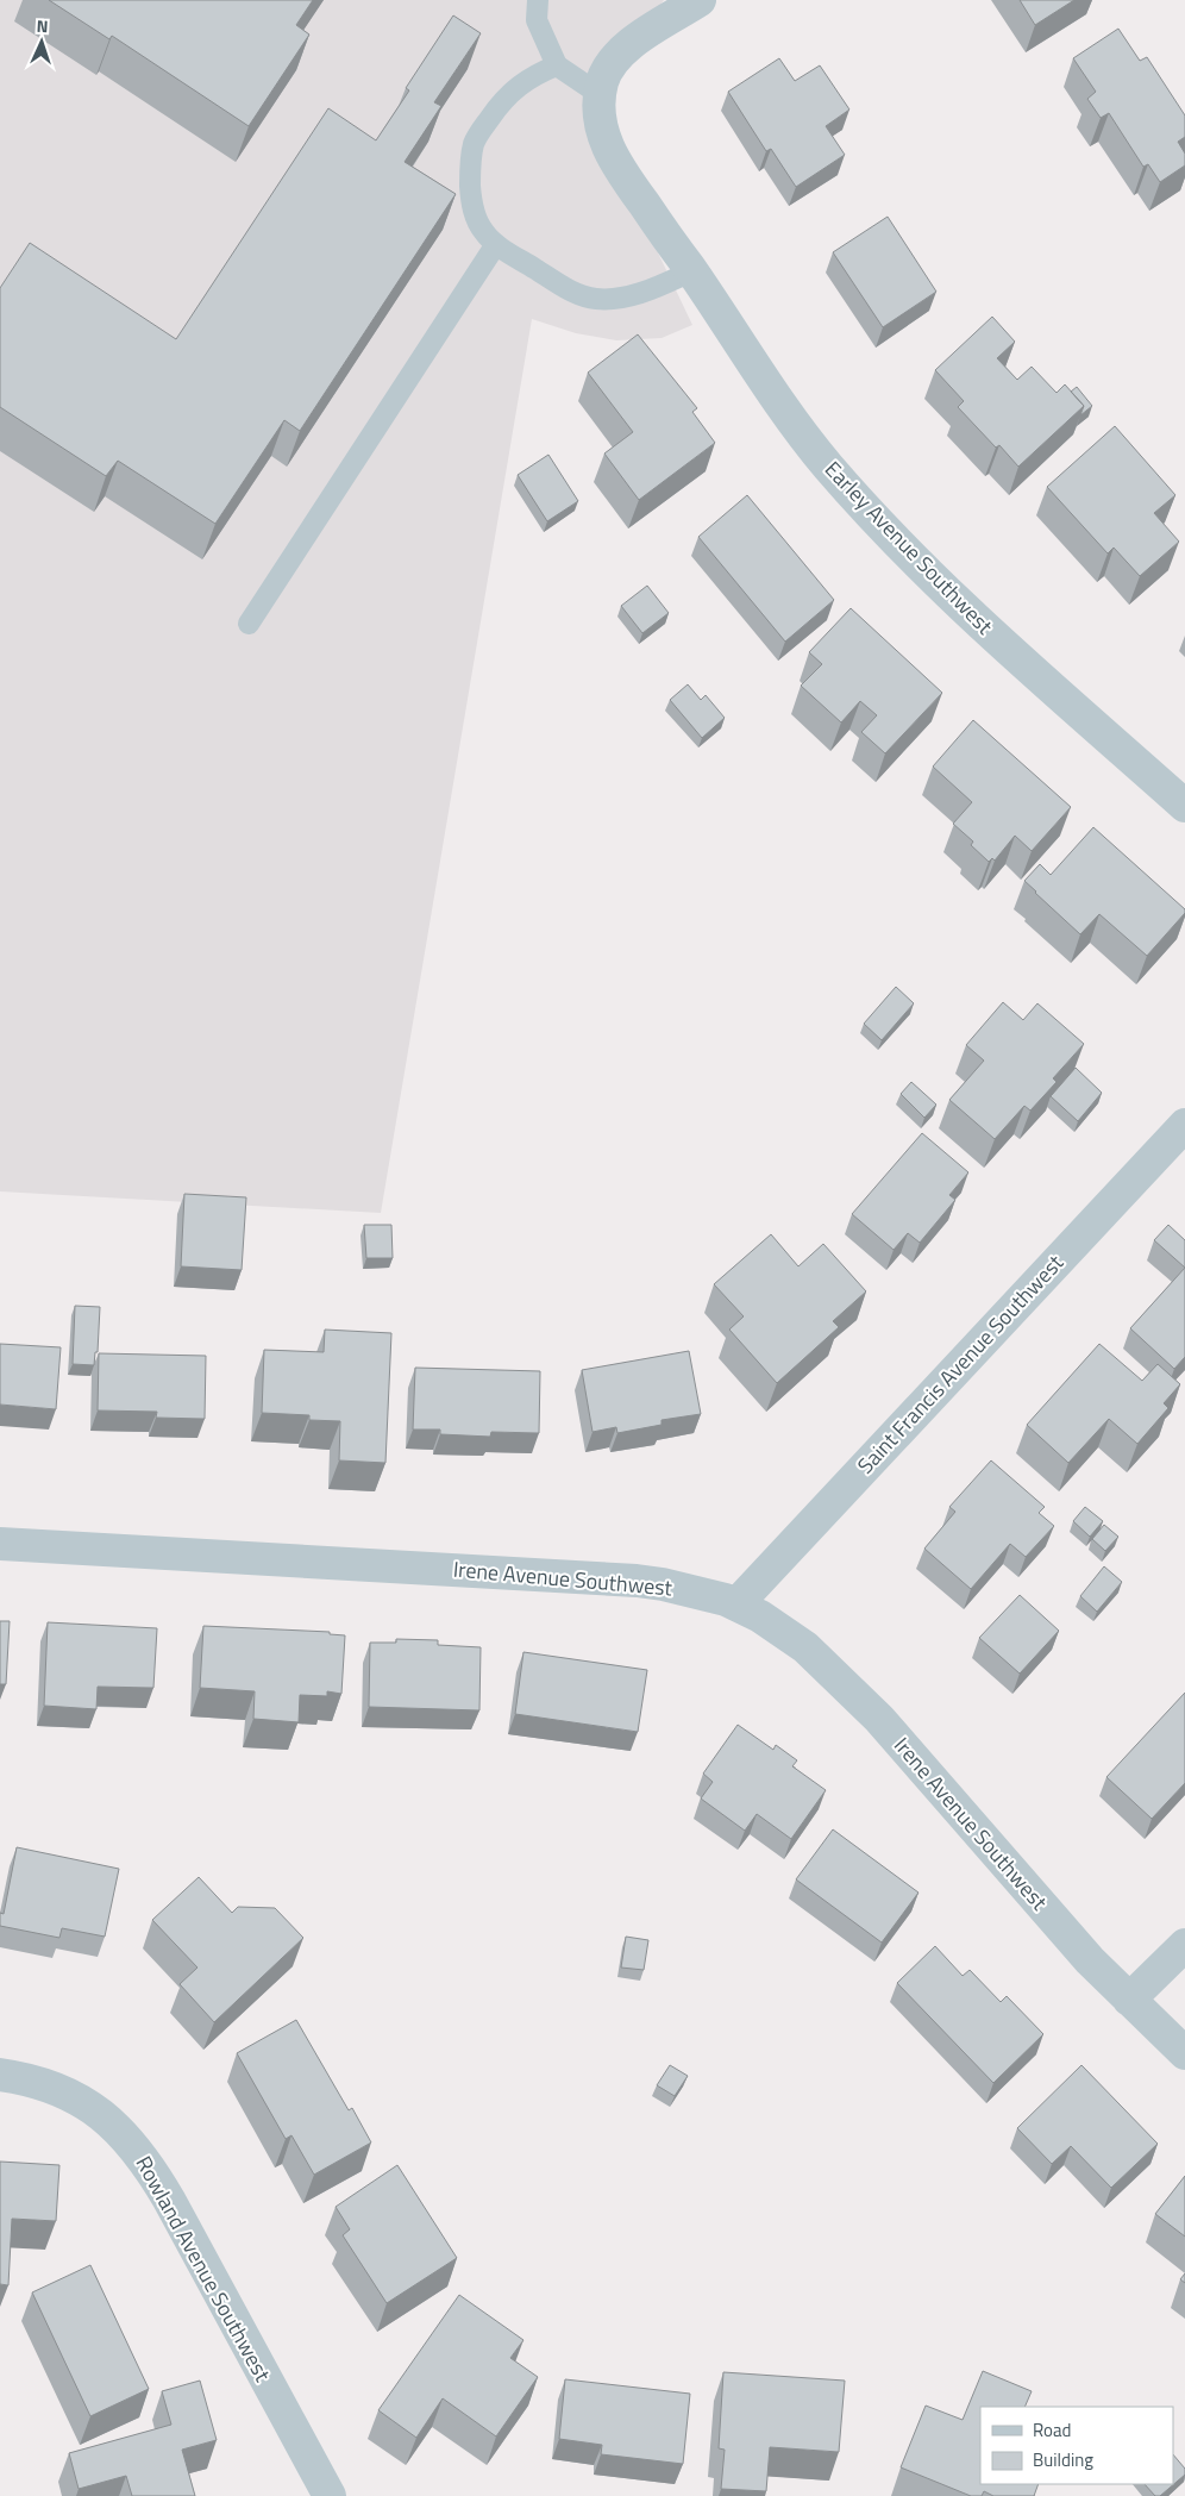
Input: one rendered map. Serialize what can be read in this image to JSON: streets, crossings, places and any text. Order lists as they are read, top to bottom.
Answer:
{
  "streets": {
    "street": [
      "Earley Avenue Southwest",
      "Saint Francis Avenue Southwest",
      "Irene Avenue Southwest",
      "Rowland Avenue Southwest"
    ]
  },
  "crossings": [
    ["Saint Francis Avenue Southwest", "Irene Avenue Southwest"]
  ],
  "legend": ["Road", "Building"],
  "north": "top"
}
